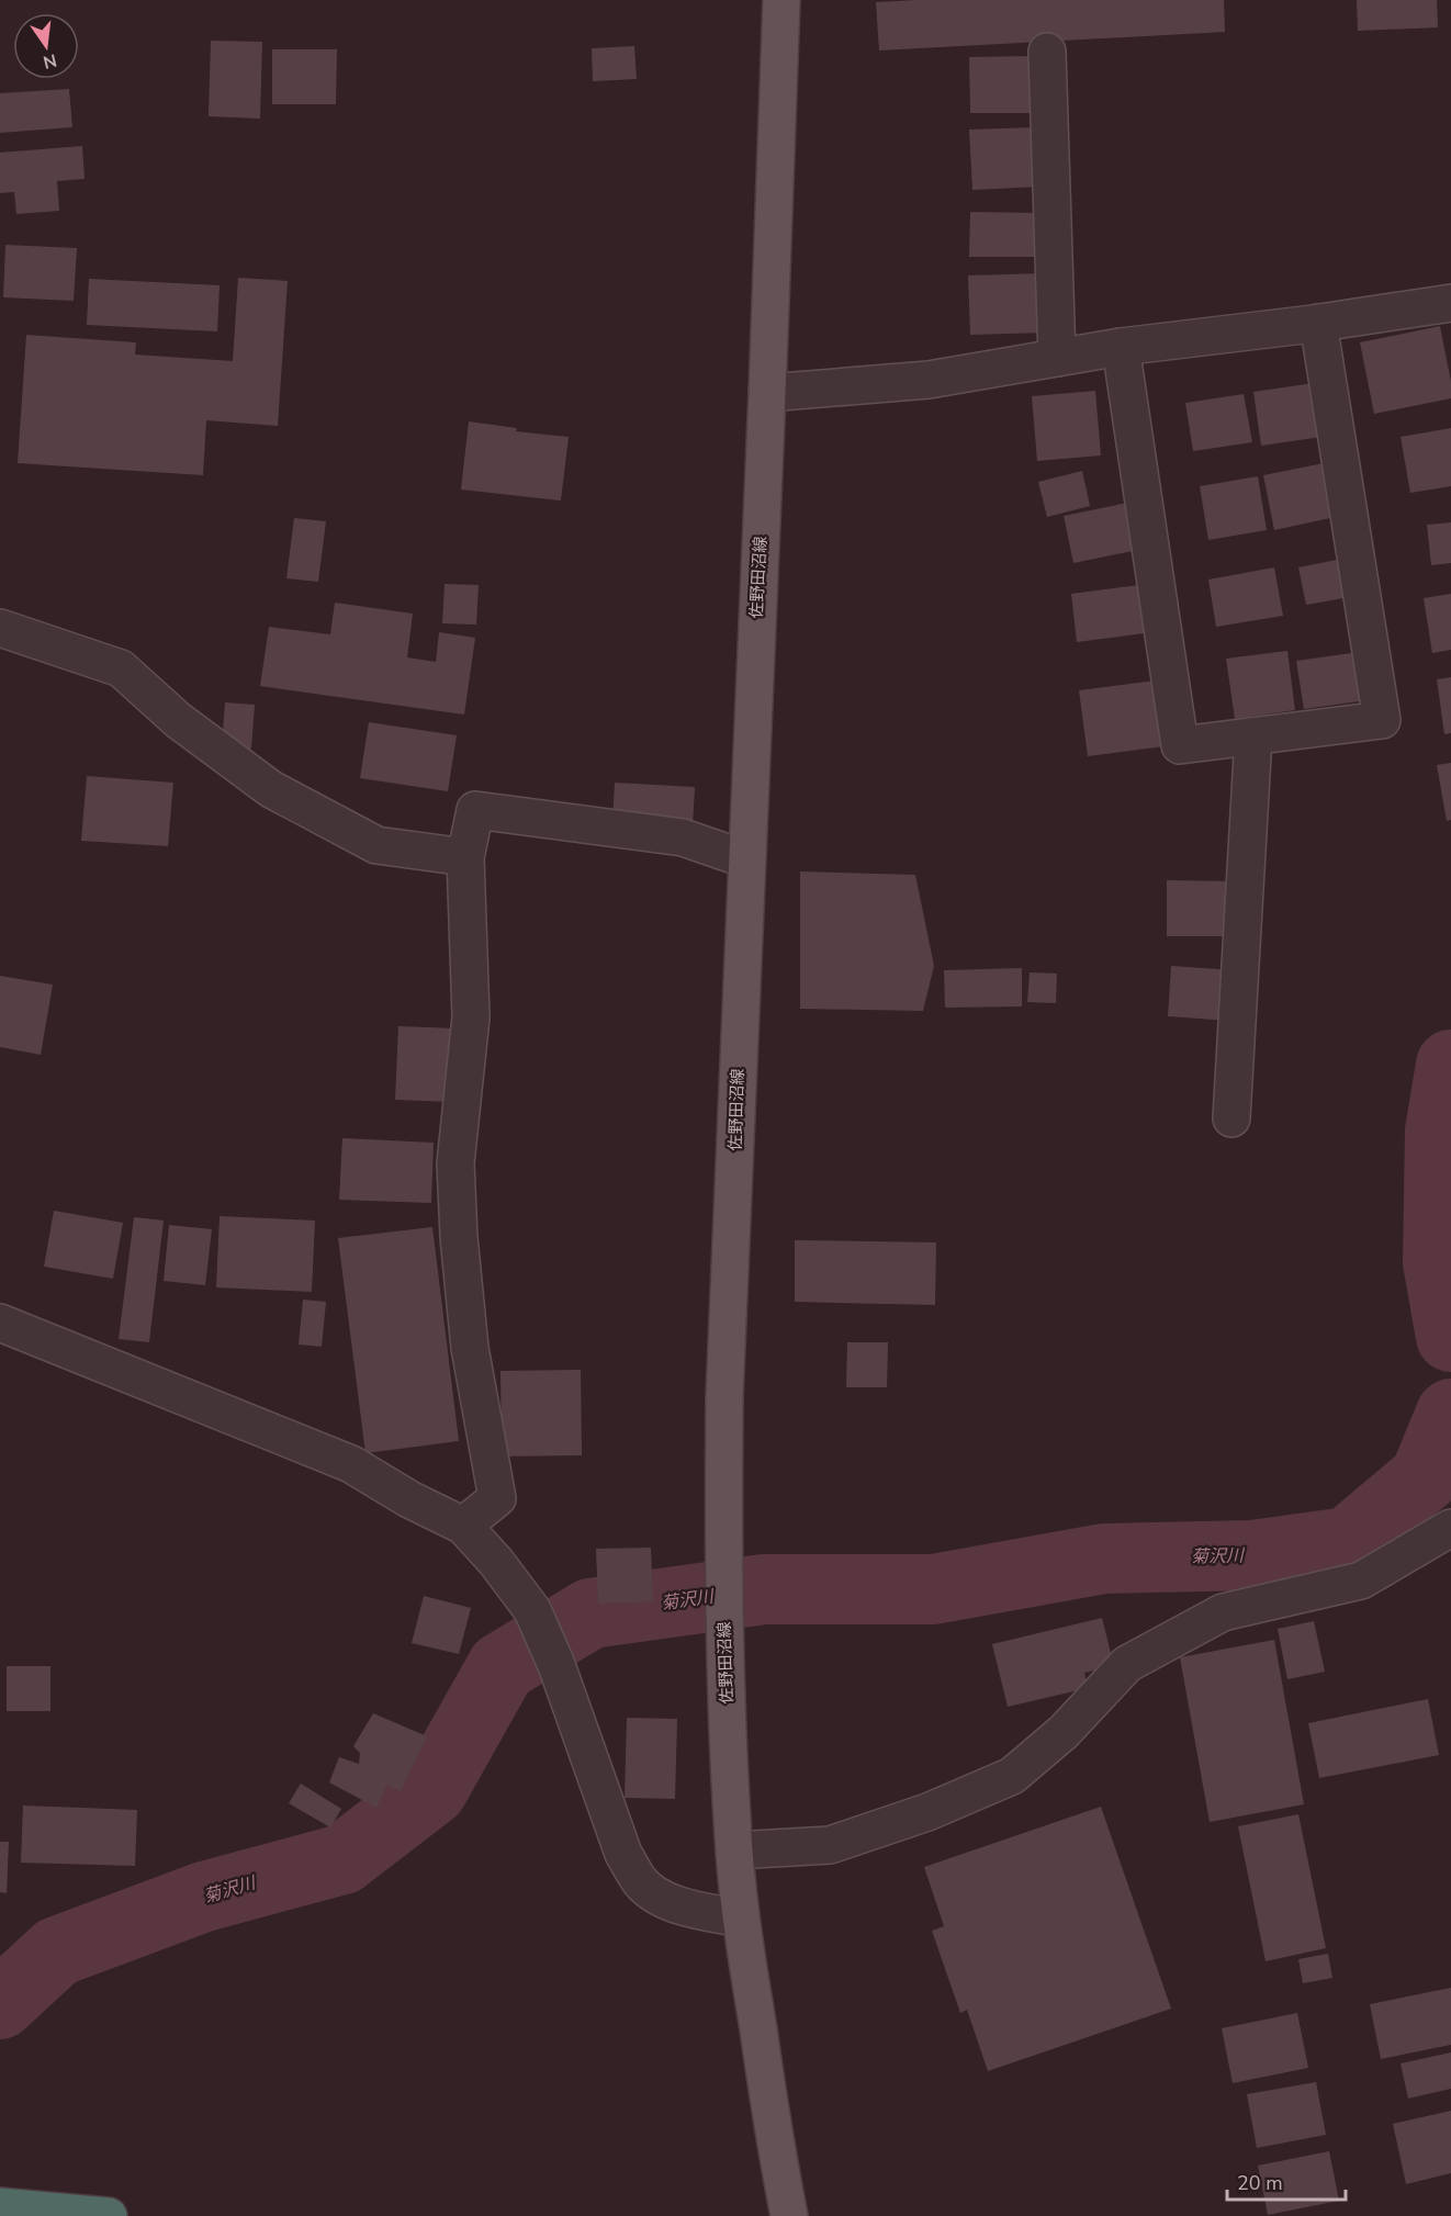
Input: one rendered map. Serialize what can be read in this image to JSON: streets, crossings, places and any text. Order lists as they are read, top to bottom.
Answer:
{
  "streets": {
    "main road": ["佐野田沼線"]
  },
  "water": ["菊沢川"],
  "scale_bar": "20 m",
  "north": "bottom"
}
